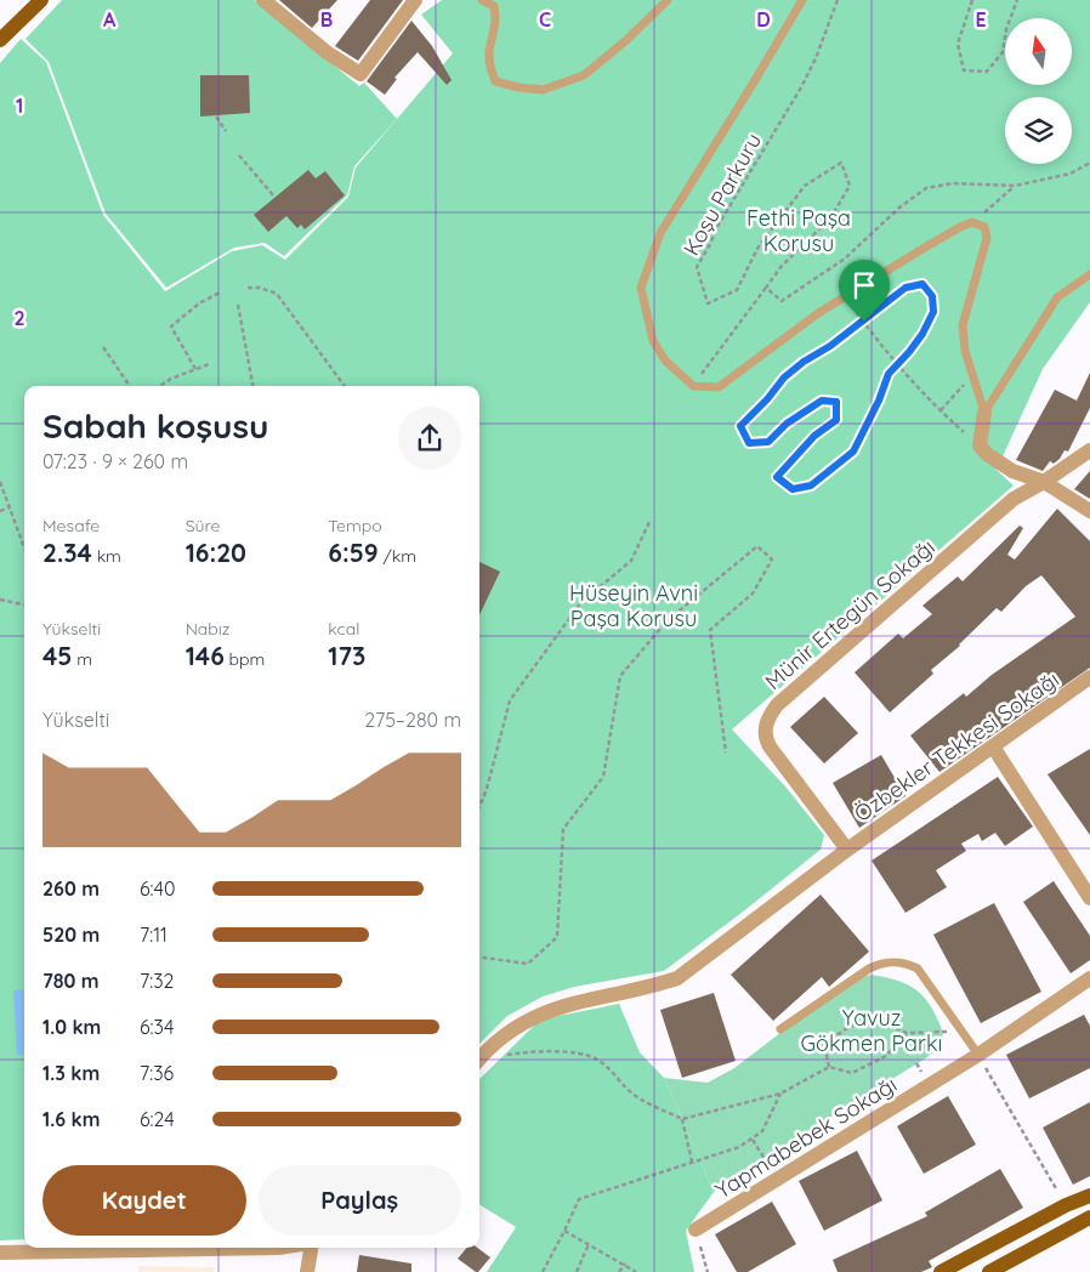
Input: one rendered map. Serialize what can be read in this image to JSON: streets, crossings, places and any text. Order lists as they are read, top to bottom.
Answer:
{
  "streets": {
    "street": ["Münir Ertegün Sokağı", "Özbekler Tekkesi Sokağı", "Yapmabebek Sokağı"],
    "path": ["Koşu Parkuru"]
  },
  "crossings": [
    ["Münir Ertegün Sokağı", "Özbekler Tekkesi Sokağı"]
  ],
  "parks": ["Fethi Paşa Korusu", "Hüseyin Avni Paşa Korusu", "Yavuz Gökmen Parkı"],
  "north": "top",
  "page": {
    "heading": ["Sabah koşusu", "07:23 · 9 × 260 m"],
    "stats": [
      ["Mesafe", "2.34 km"],
      ["Süre", "16:20"],
      ["Tempo", "6:59 /km"],
      ["Yükselti", "45 m"],
      ["Nabız", "146 bpm"],
      ["kcal", "173"]
    ],
    "chart": ["Yükselti", "275–280 m"],
    "list": [
      {
        "name": "260 m",
        "note": "6:40"
      },
      {
        "name": "520 m",
        "note": "7:11"
      },
      {
        "name": "780 m",
        "note": "7:32"
      },
      {
        "name": "1.0 km",
        "note": "6:34"
      },
      {
        "name": "1.3 km",
        "note": "7:36"
      },
      {
        "name": "1.6 km",
        "note": "6:24"
      }
    ],
    "buttons": ["Kaydet", "Paylaş"]
  },
  "grid": {
    "columns": [
      "A",
      "B",
      "C",
      "D",
      "E"
    ],
    "rows": ["1", "2"]
  }
}
